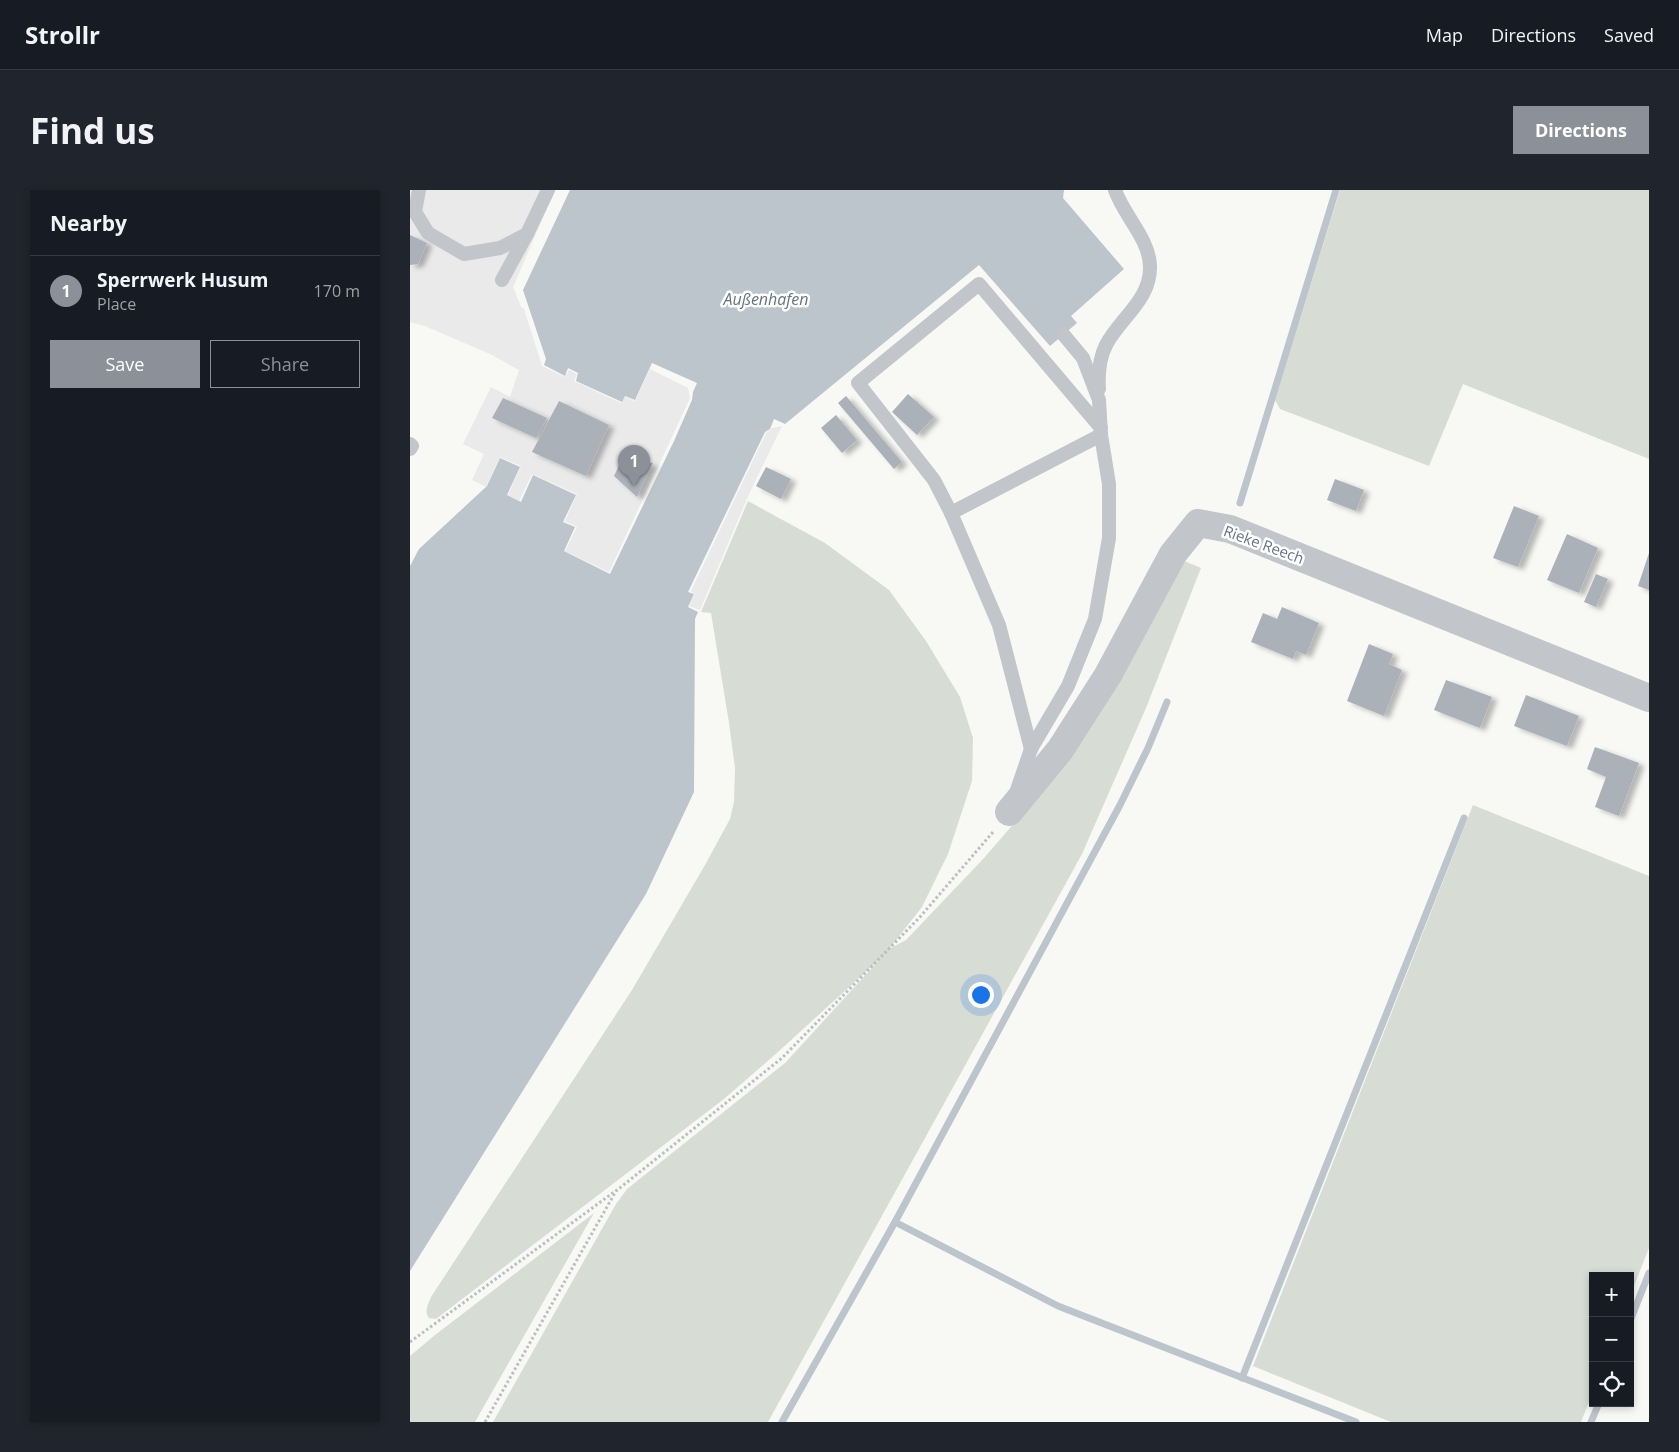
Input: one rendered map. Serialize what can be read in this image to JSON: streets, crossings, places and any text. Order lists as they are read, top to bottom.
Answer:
{
  "streets": {
    "street": ["Rieke Reech"]
  },
  "water": ["Außenhafen"],
  "page": {
    "header": "Strollr",
    "nav": ["Map", "Directions", "Saved"],
    "buttons": [
      "Directions",
      ["Save", "Share"]
    ],
    "title": "Find us",
    "heading": "Nearby",
    "list": [
      {
        "mark": "1",
        "name": "Sperrwerk Husum",
        "note": "Place",
        "value": "170 m"
      }
    ],
    "pins": "1",
    "map_buttons": ["+", "−"]
  }
}
